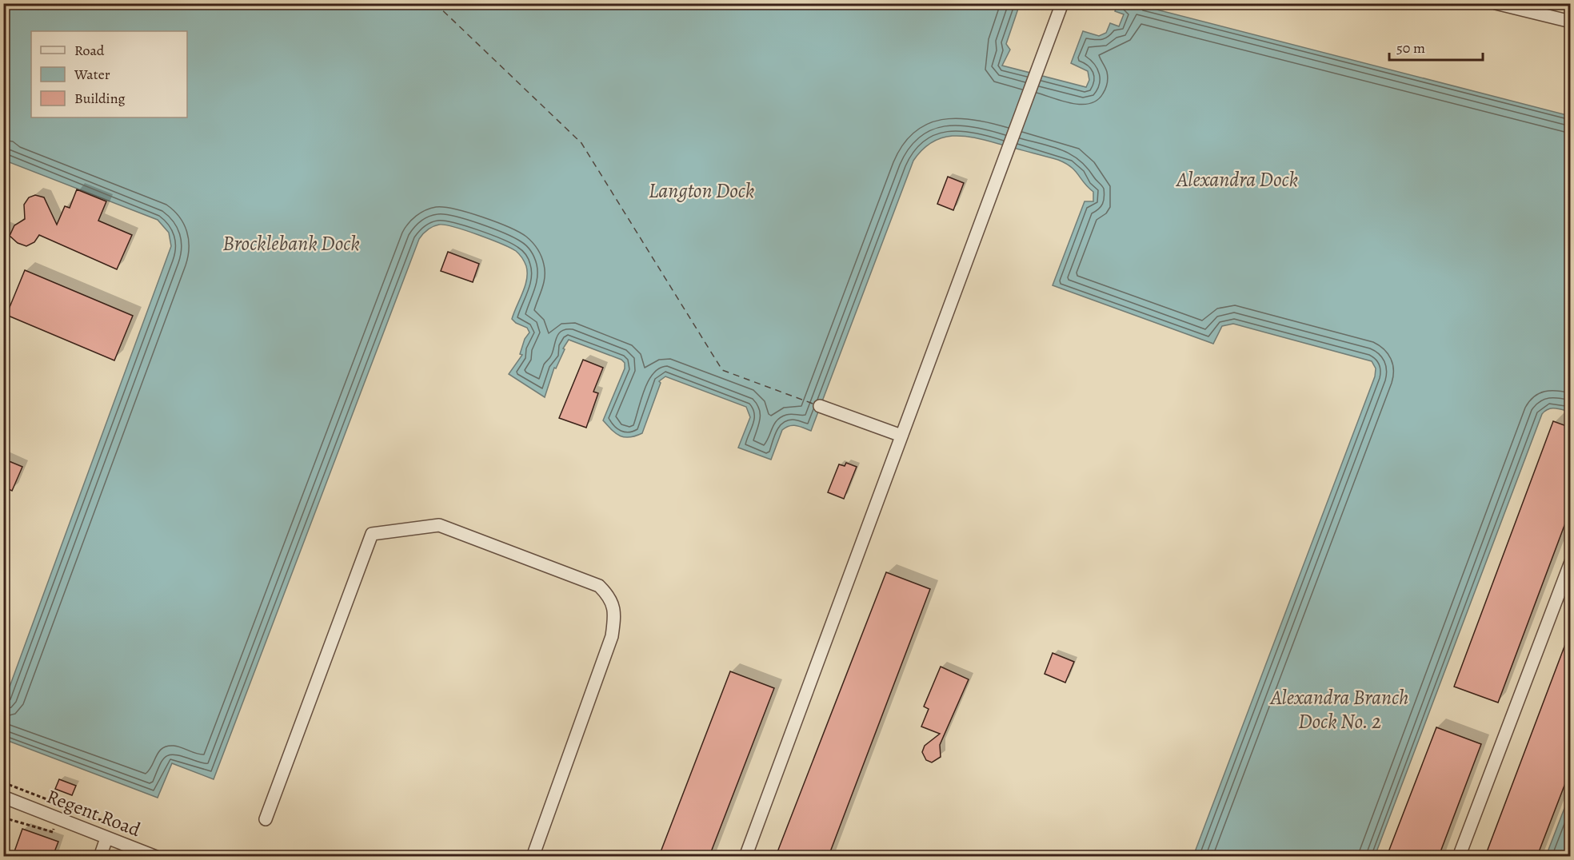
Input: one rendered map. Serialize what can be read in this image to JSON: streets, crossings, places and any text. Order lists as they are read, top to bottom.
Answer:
{
  "streets": {
    "street": ["Regent Road"]
  },
  "water": [
    "Alexandra Dock",
    "Langton Dock",
    "Brocklebank Dock",
    "Alexandra Branch Dock No. 2"
  ],
  "legend": ["Road", "Water", "Building"],
  "scale_bar": "50 m"
}
